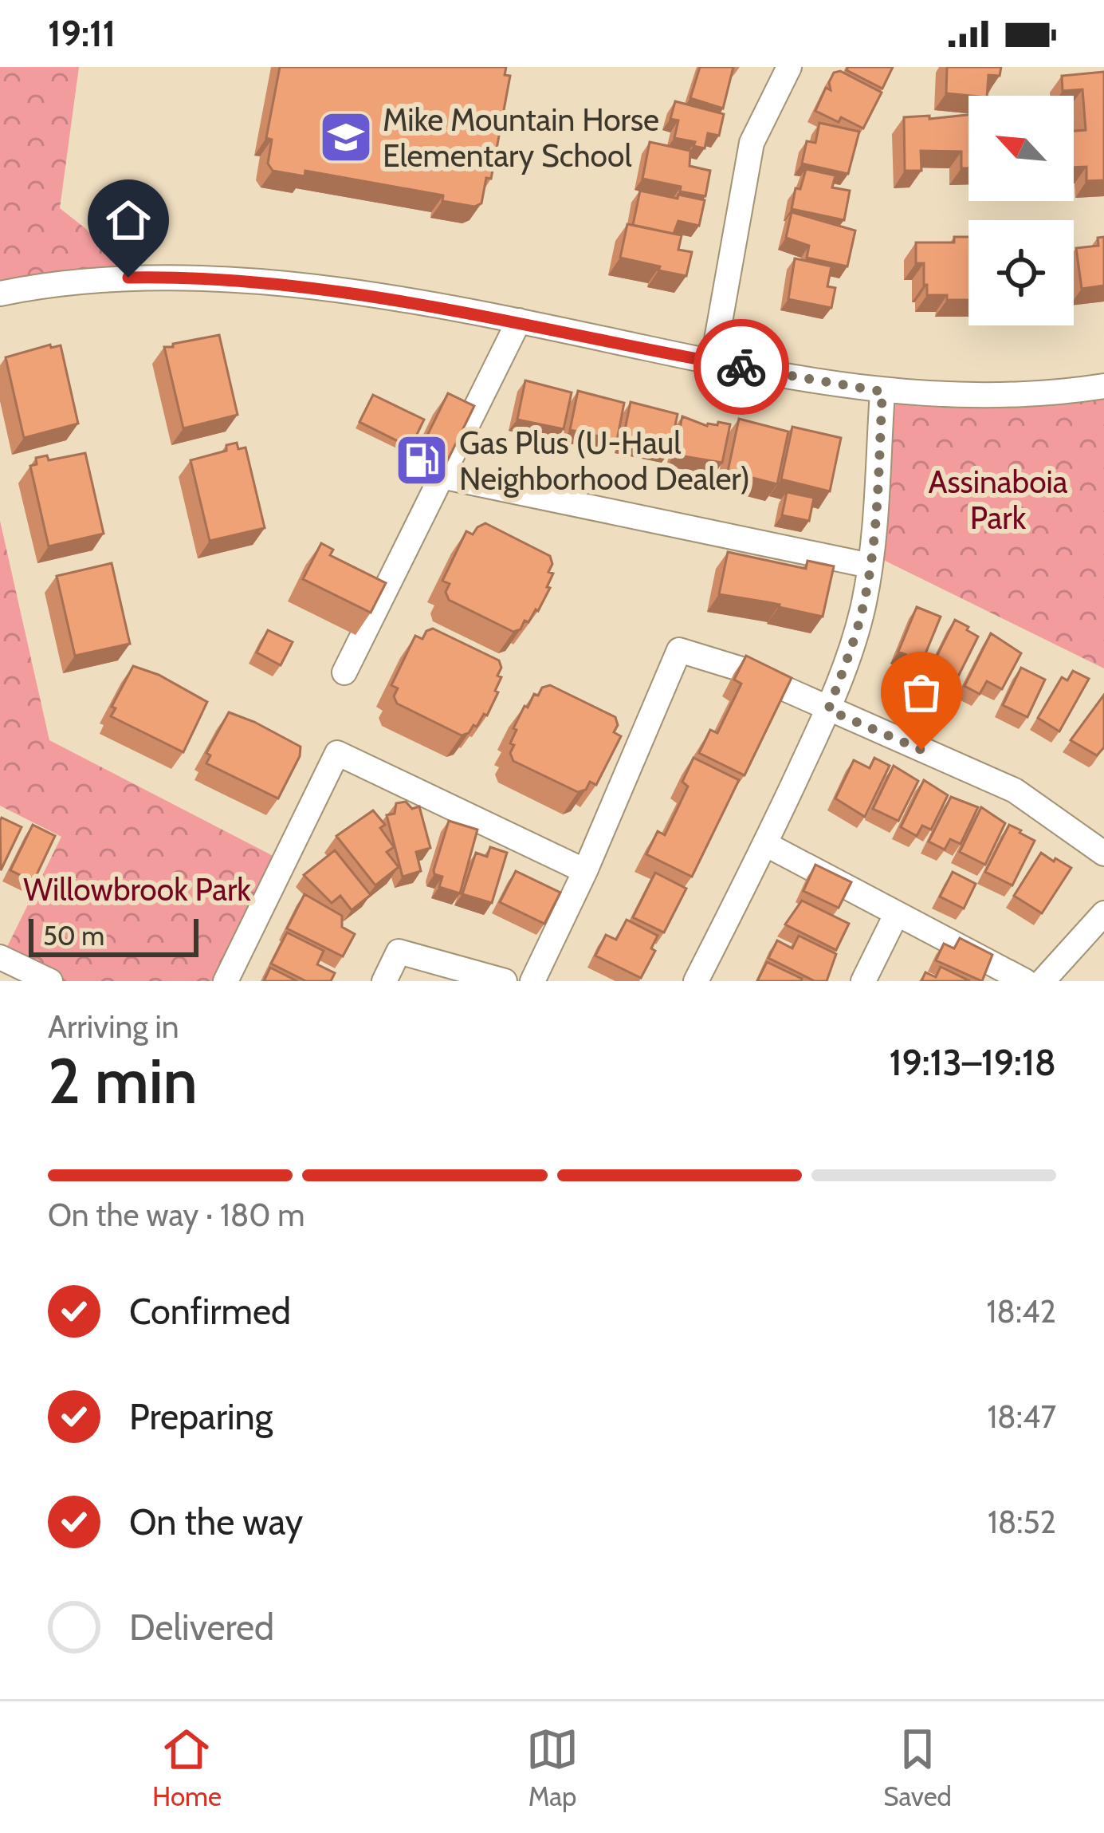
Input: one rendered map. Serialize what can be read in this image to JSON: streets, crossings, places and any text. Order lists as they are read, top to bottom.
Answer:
{
  "parks": ["Assinaboia Park", "Willowbrook Park"],
  "places": {
    "school or university": ["Mike Mountain Horse Elementary School"],
    "fuel station": ["Gas Plus (U-Haul Neighborhood Dealer)"]
  },
  "scale_bar": "50 m",
  "north": "top left",
  "page": {
    "status": "19:11",
    "scale": "50 m",
    "heading": ["2 min", "Arriving in", "19:13–19:18"],
    "bar": "On the way · 180 m",
    "list": [
      ["Confirmed", "18:42"],
      ["Preparing", "18:47"],
      ["On the way", "18:52"],
      "Delivered"
    ],
    "tabs": ["Home", "Map", "Saved"]
  }
}
